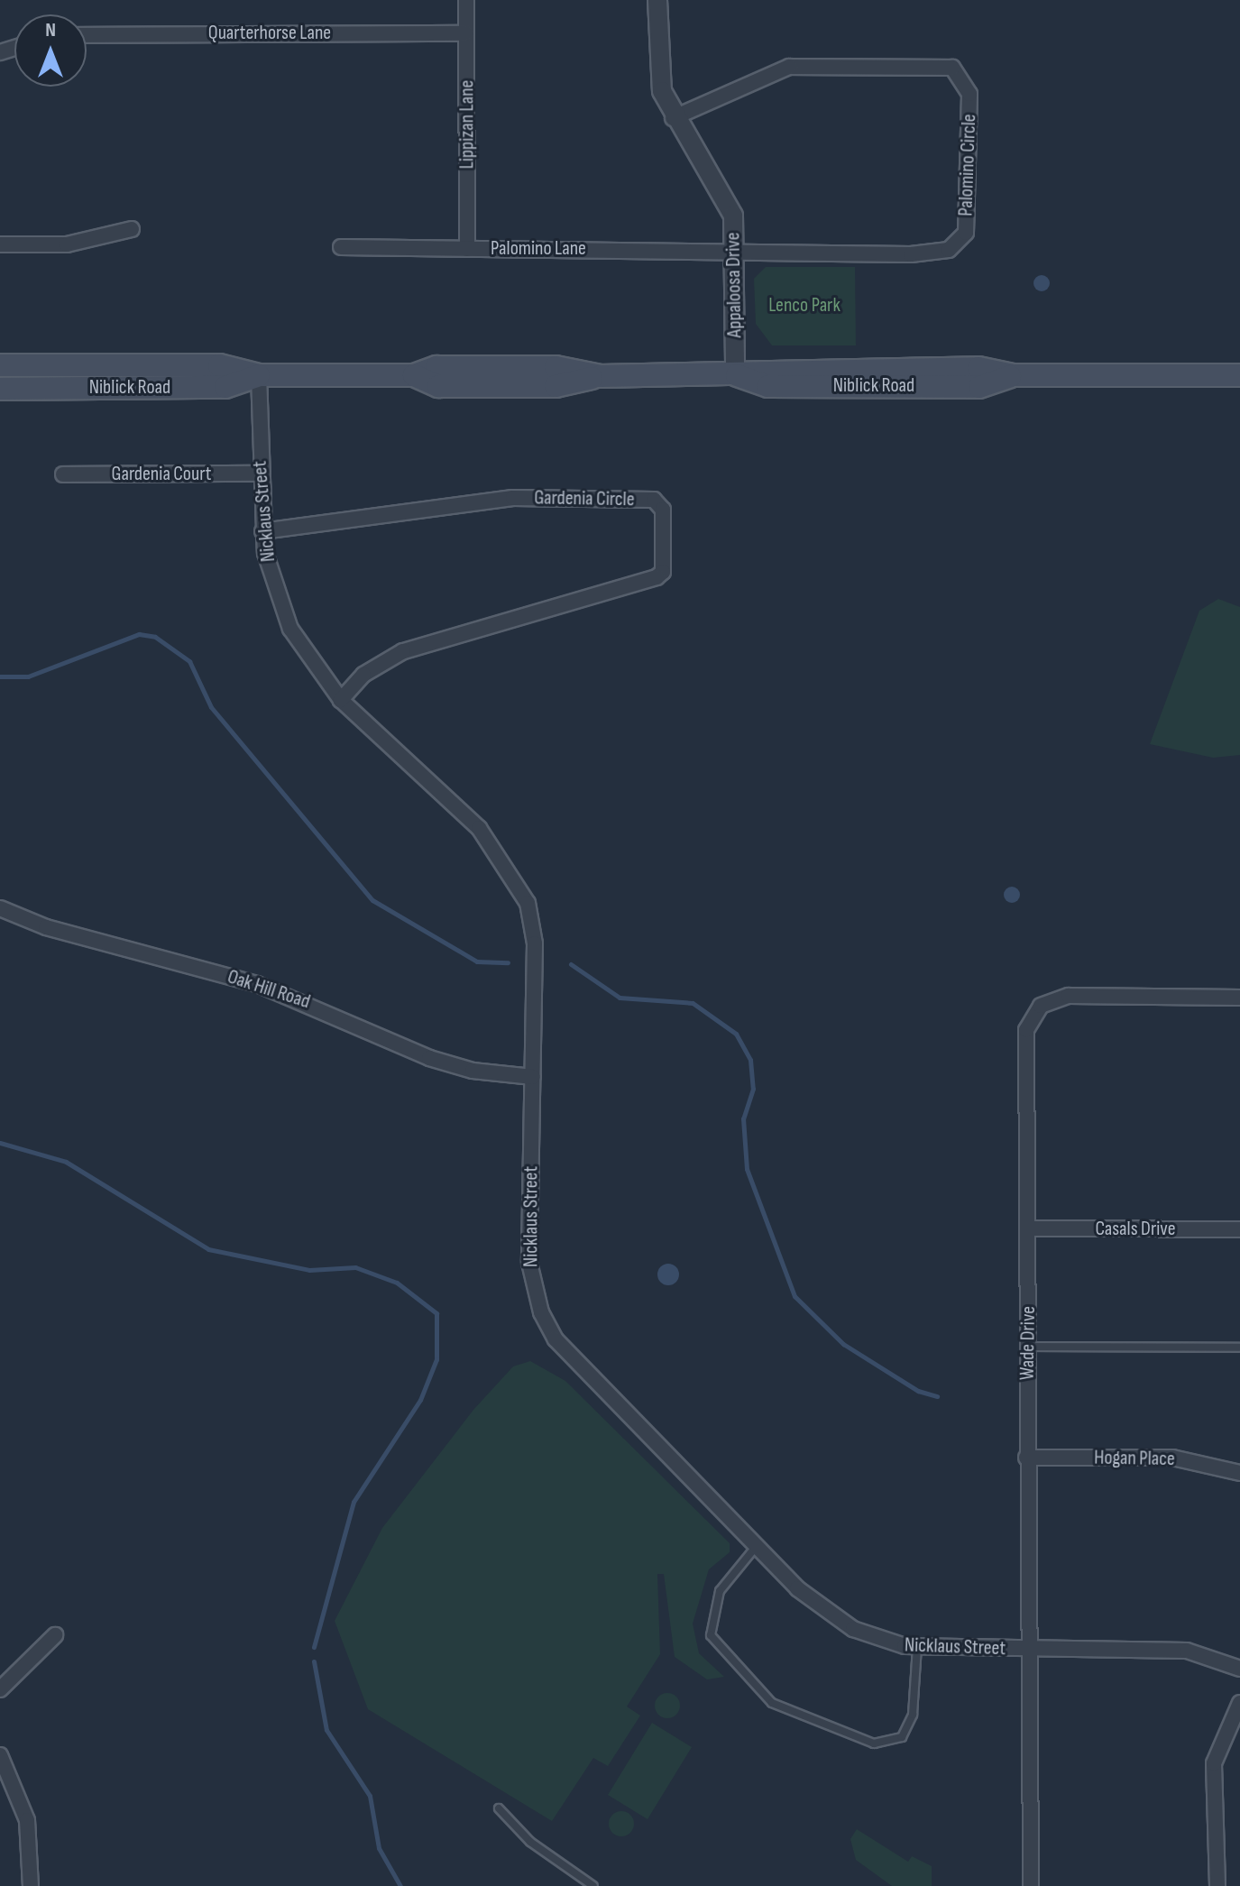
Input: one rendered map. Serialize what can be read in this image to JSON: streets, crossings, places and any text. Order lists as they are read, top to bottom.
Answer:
{
  "streets": {
    "main road": ["Niblick Road"],
    "street": [
      "Quarterhorse Lane",
      "Lippizan Lane",
      "Palomino Circle",
      "Palomino Lane",
      "Appaloosa Drive",
      "Gardenia Court",
      "Gardenia Circle",
      "Nicklaus Street",
      "Oak Hill Road",
      "Casals Drive",
      "Wade Drive",
      "Hogan Place"
    ]
  },
  "crossings": [
    ["Quarterhorse Lane", "Lippizan Lane"],
    ["Lippizan Lane", "Palomino Lane"],
    ["Palomino Circle", "Palomino Lane"],
    ["Palomino Circle", "Appaloosa Drive"],
    ["Palomino Lane", "Appaloosa Drive"],
    ["Appaloosa Drive", "Niblick Road"],
    ["Niblick Road", "Nicklaus Street"],
    ["Gardenia Court", "Nicklaus Street"],
    ["Gardenia Circle", "Nicklaus Street"],
    ["Nicklaus Street", "Oak Hill Road"],
    ["Nicklaus Street", "Wade Drive"],
    ["Casals Drive", "Wade Drive"],
    ["Wade Drive", "Hogan Place"]
  ],
  "parks": ["Lenco Park"],
  "north": "top"
}
